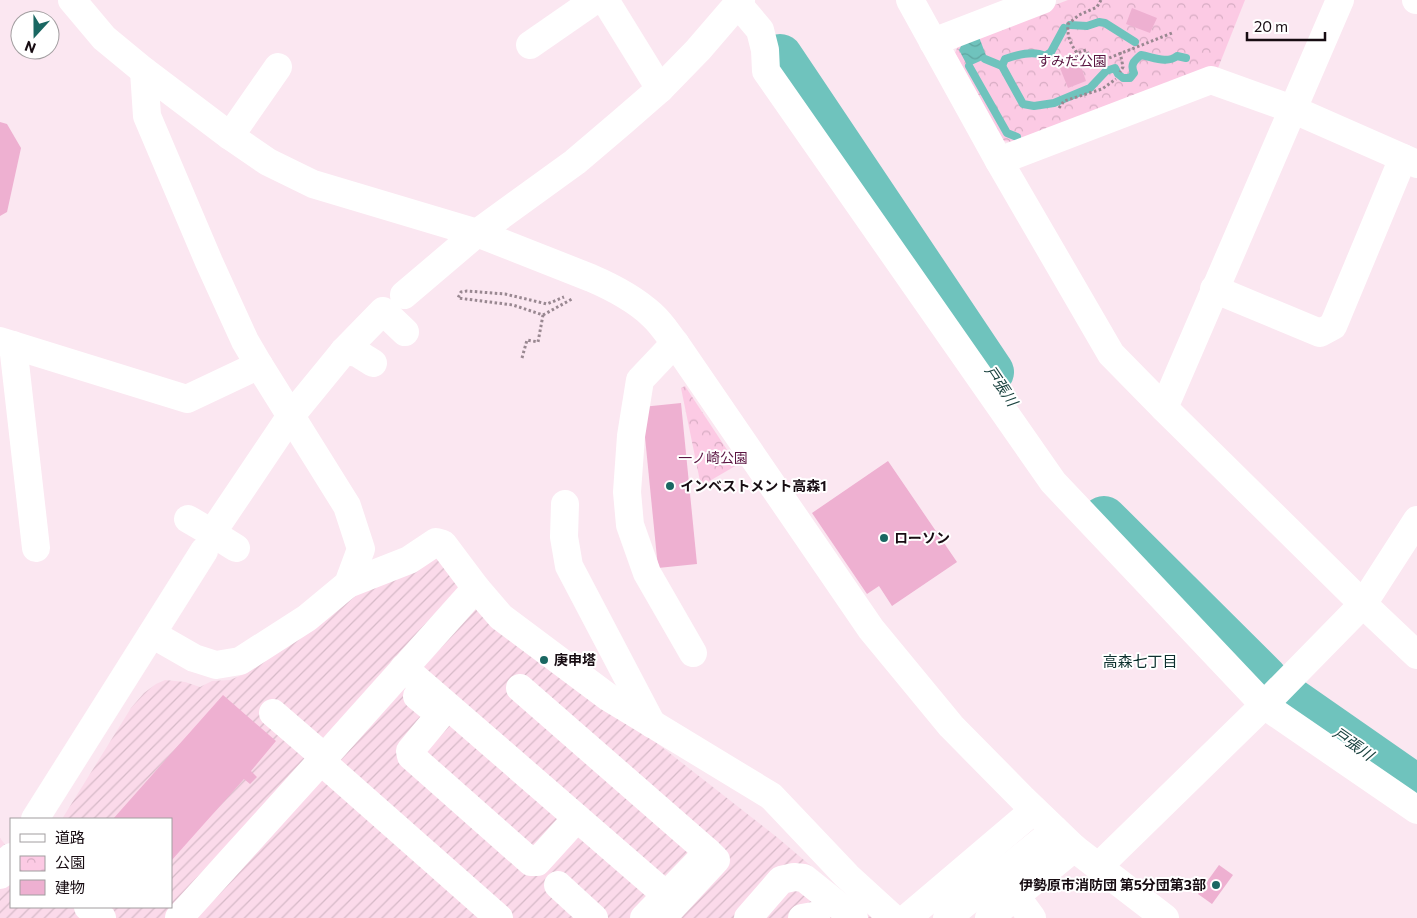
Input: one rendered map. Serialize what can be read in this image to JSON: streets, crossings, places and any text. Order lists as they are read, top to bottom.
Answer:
{
  "districts": ["高森七丁目"],
  "water": ["戸張川"],
  "parks": ["すみだ公園", "一ノ崎公園"],
  "places": [
    "インベストメント高森1",
    "ローソン",
    "庚申塔",
    "伊勢原市消防団 第5分団第3部"
  ],
  "legend": ["道路", "公園", "建物"],
  "scale_bar": "20 m",
  "north": "bottom"
}
